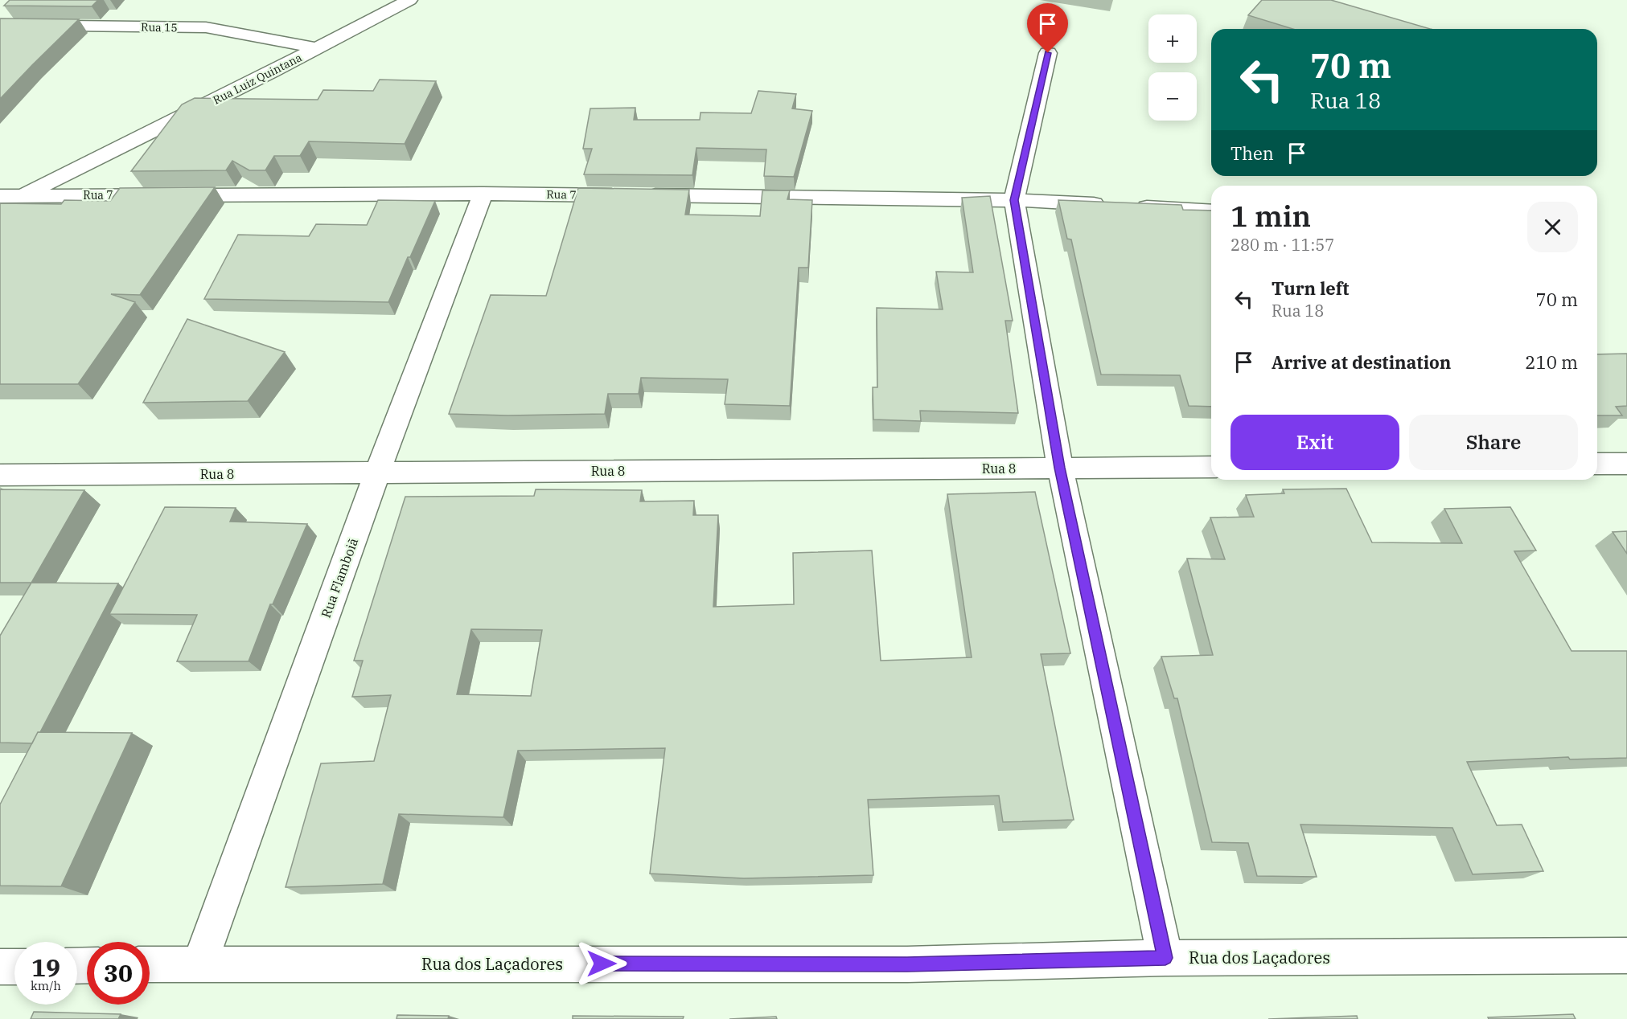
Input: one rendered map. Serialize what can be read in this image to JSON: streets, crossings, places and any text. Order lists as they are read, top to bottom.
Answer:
{
  "streets": {
    "street": [
      "Rua 15",
      "Rua Luiz Quintana",
      "Rua 7",
      "Rua 8",
      "Rua Flamboiã",
      "Rua dos Laçadores"
    ]
  },
  "crossings": [
    ["Rua 15", "Rua Luiz Quintana"],
    ["Rua Luiz Quintana", "Rua 7"],
    ["Rua 7", "Rua Flamboiã"],
    ["Rua 8", "Rua Flamboiã"],
    ["Rua Flamboiã", "Rua dos Laçadores"]
  ],
  "page": {
    "map_buttons": ["+", "−"],
    "turn": ["70 m", "Rua 18"],
    "then": "Then",
    "heading": ["1 min", "280 m · 11:57"],
    "list": [
      {
        "name": "Turn left",
        "note": "Rua 18",
        "value": "70 m"
      },
      {
        "name": "Arrive at destination",
        "value": "210 m"
      }
    ],
    "buttons": ["Exit", "Share"],
    "speed": "19 km/h",
    "limit": "30"
  }
}
